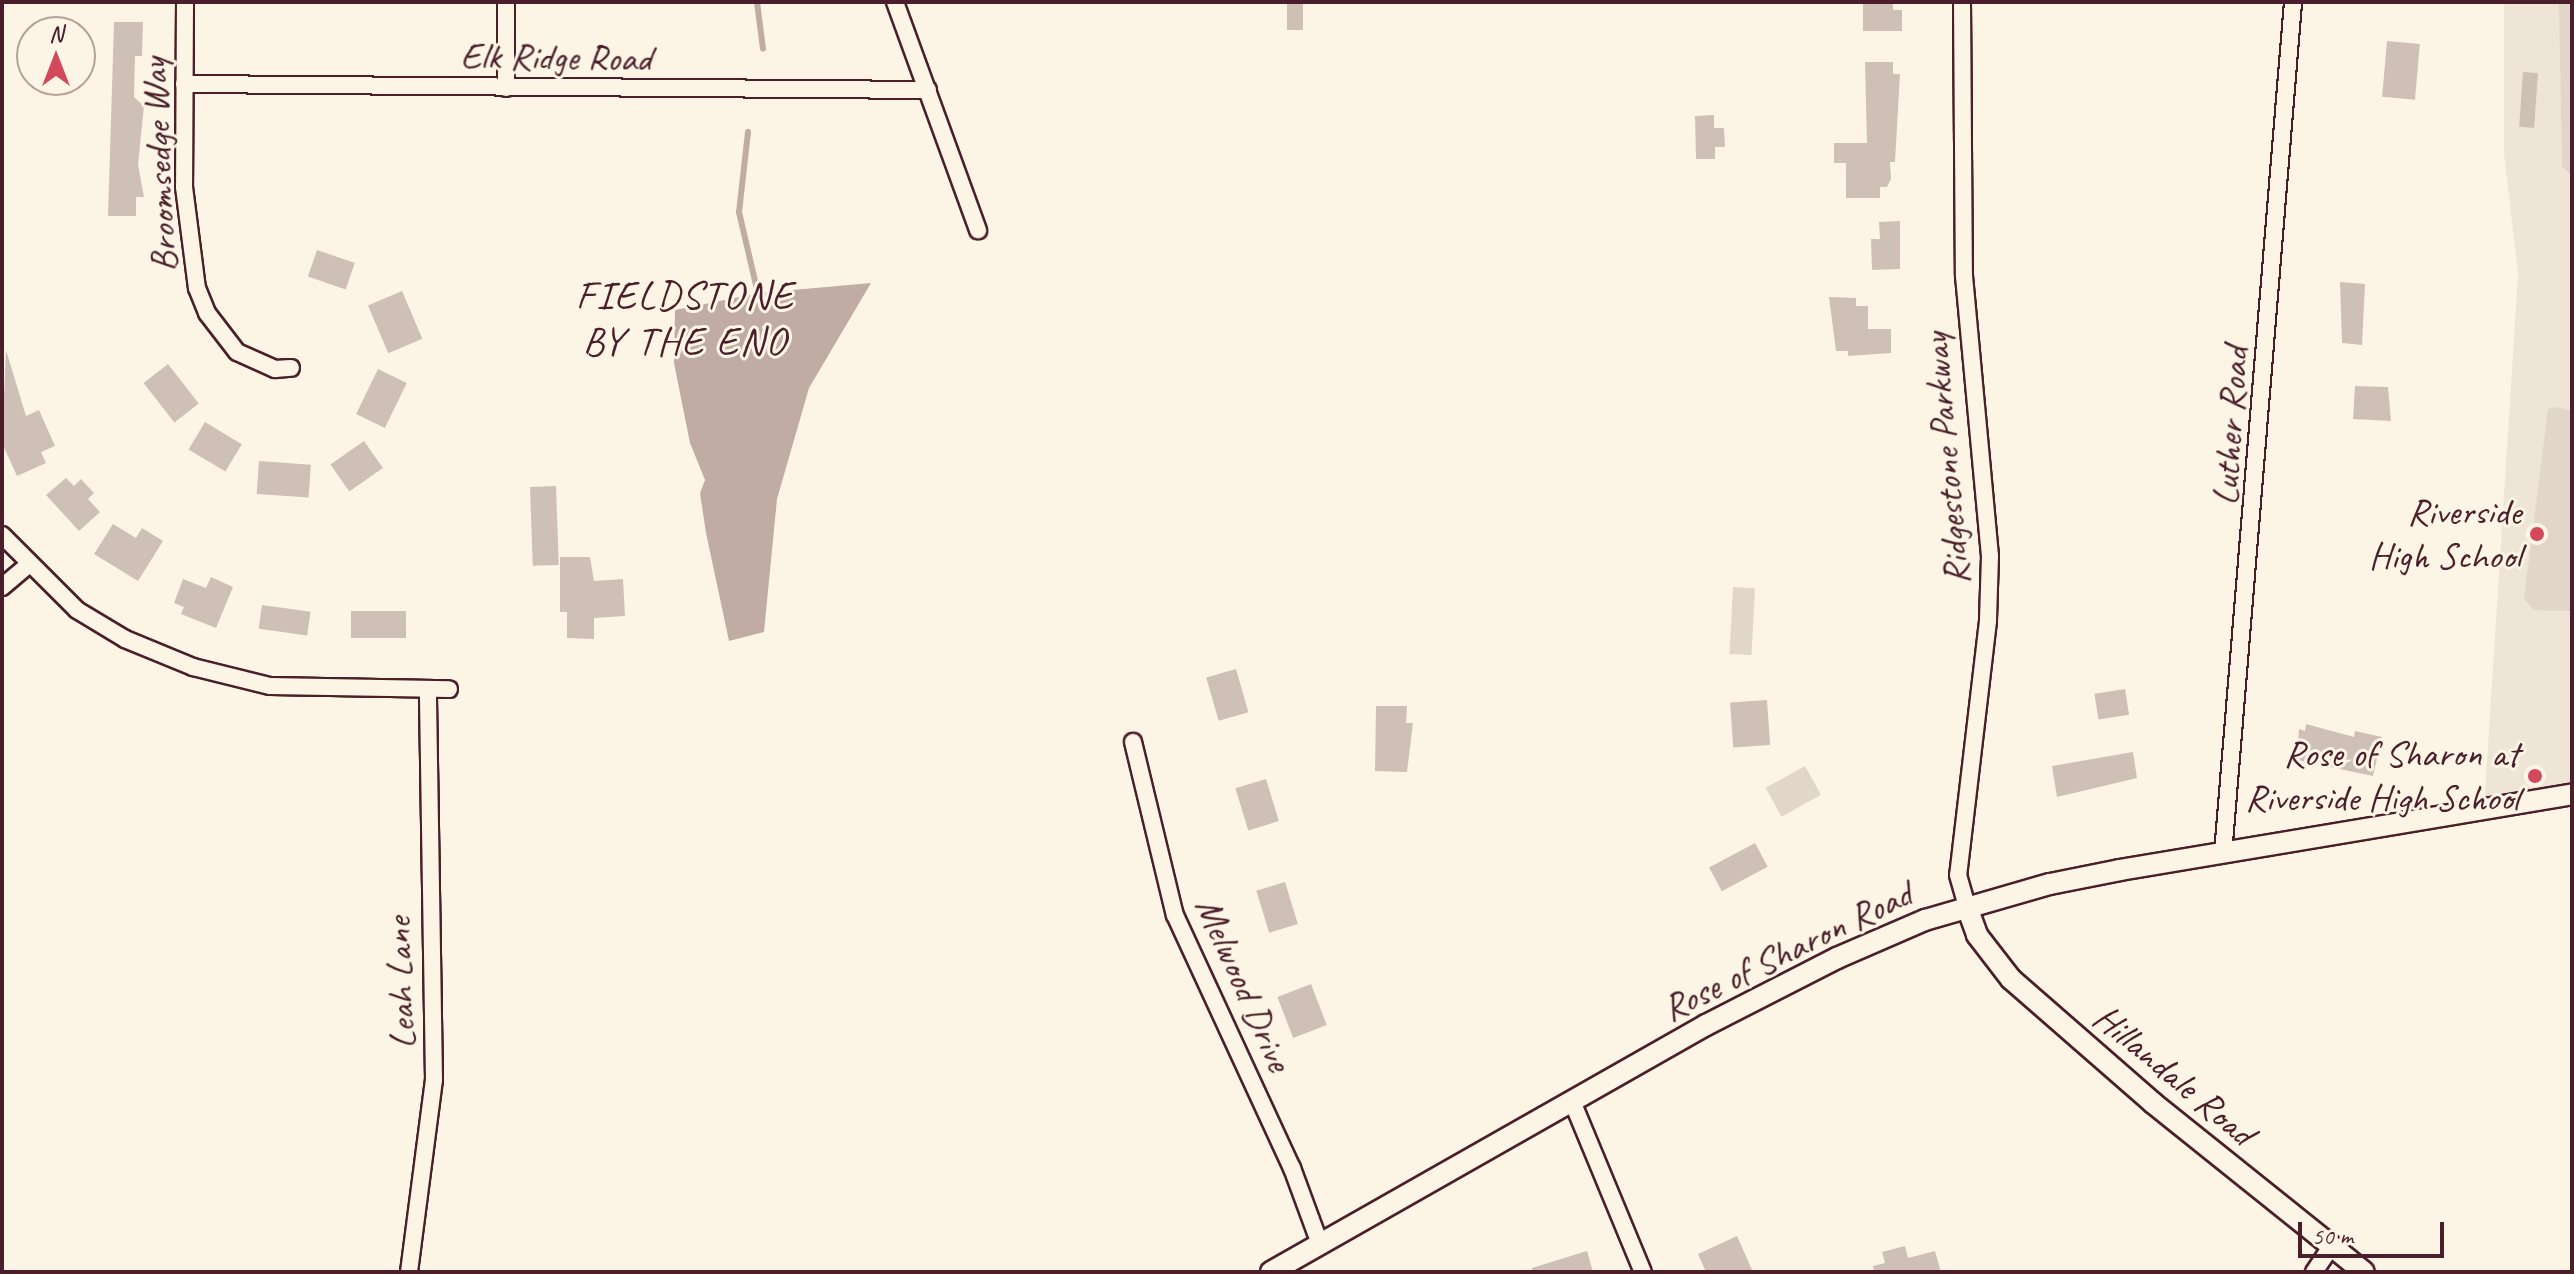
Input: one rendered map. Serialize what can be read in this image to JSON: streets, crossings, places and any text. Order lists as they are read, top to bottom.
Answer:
{
  "streets": {
    "street": [
      "Elk Ridge Road",
      "Broomsedge Way",
      "Luther Road",
      "Ridgestone Parkway",
      "Rose of Sharon Road",
      "Leah Lane",
      "Melwood Drive",
      "Hillandale Road"
    ]
  },
  "crossings": [
    ["Elk Ridge Road", "Broomsedge Way"],
    ["Luther Road", "Rose of Sharon Road"],
    ["Ridgestone Parkway", "Rose of Sharon Road"],
    ["Ridgestone Parkway", "Hillandale Road"],
    ["Rose of Sharon Road", "Melwood Drive"],
    ["Rose of Sharon Road", "Hillandale Road"]
  ],
  "districts": ["FIELDSTONE BY THE ENO"],
  "places": ["Riverside High School", "Rose of Sharon at Riverside High School"],
  "scale_bar": "50 m",
  "north": "top"
}
